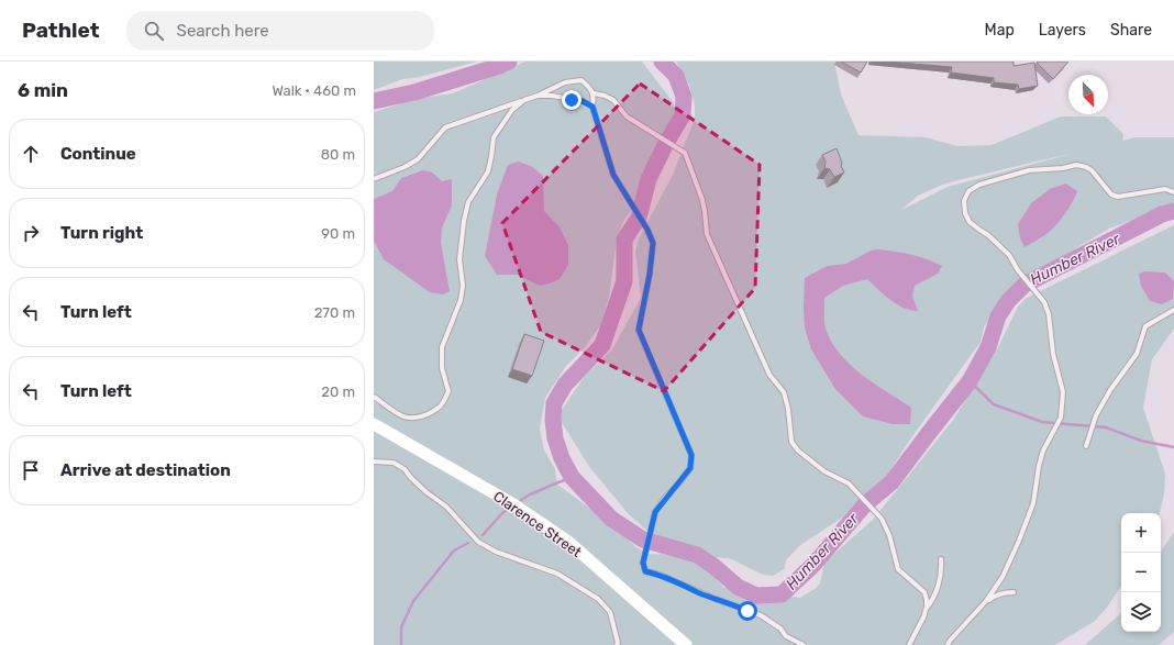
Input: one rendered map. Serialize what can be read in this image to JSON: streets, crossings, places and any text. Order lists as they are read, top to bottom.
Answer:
{
  "streets": {
    "street": ["Clarence Street"]
  },
  "water": ["Humber River"],
  "north": "bottom right",
  "page": {
    "header": "Pathlet",
    "search": "Search here",
    "nav": ["Map", "Layers", "Share"],
    "heading": ["6 min", "Walk · 460 m"],
    "list": [
      ["Continue", "80 m"],
      ["Turn right", "90 m"],
      ["Turn left", "270 m"],
      ["Turn left", "20 m"],
      "Arrive at destination"
    ],
    "map_buttons": ["+", "−"]
  }
}
